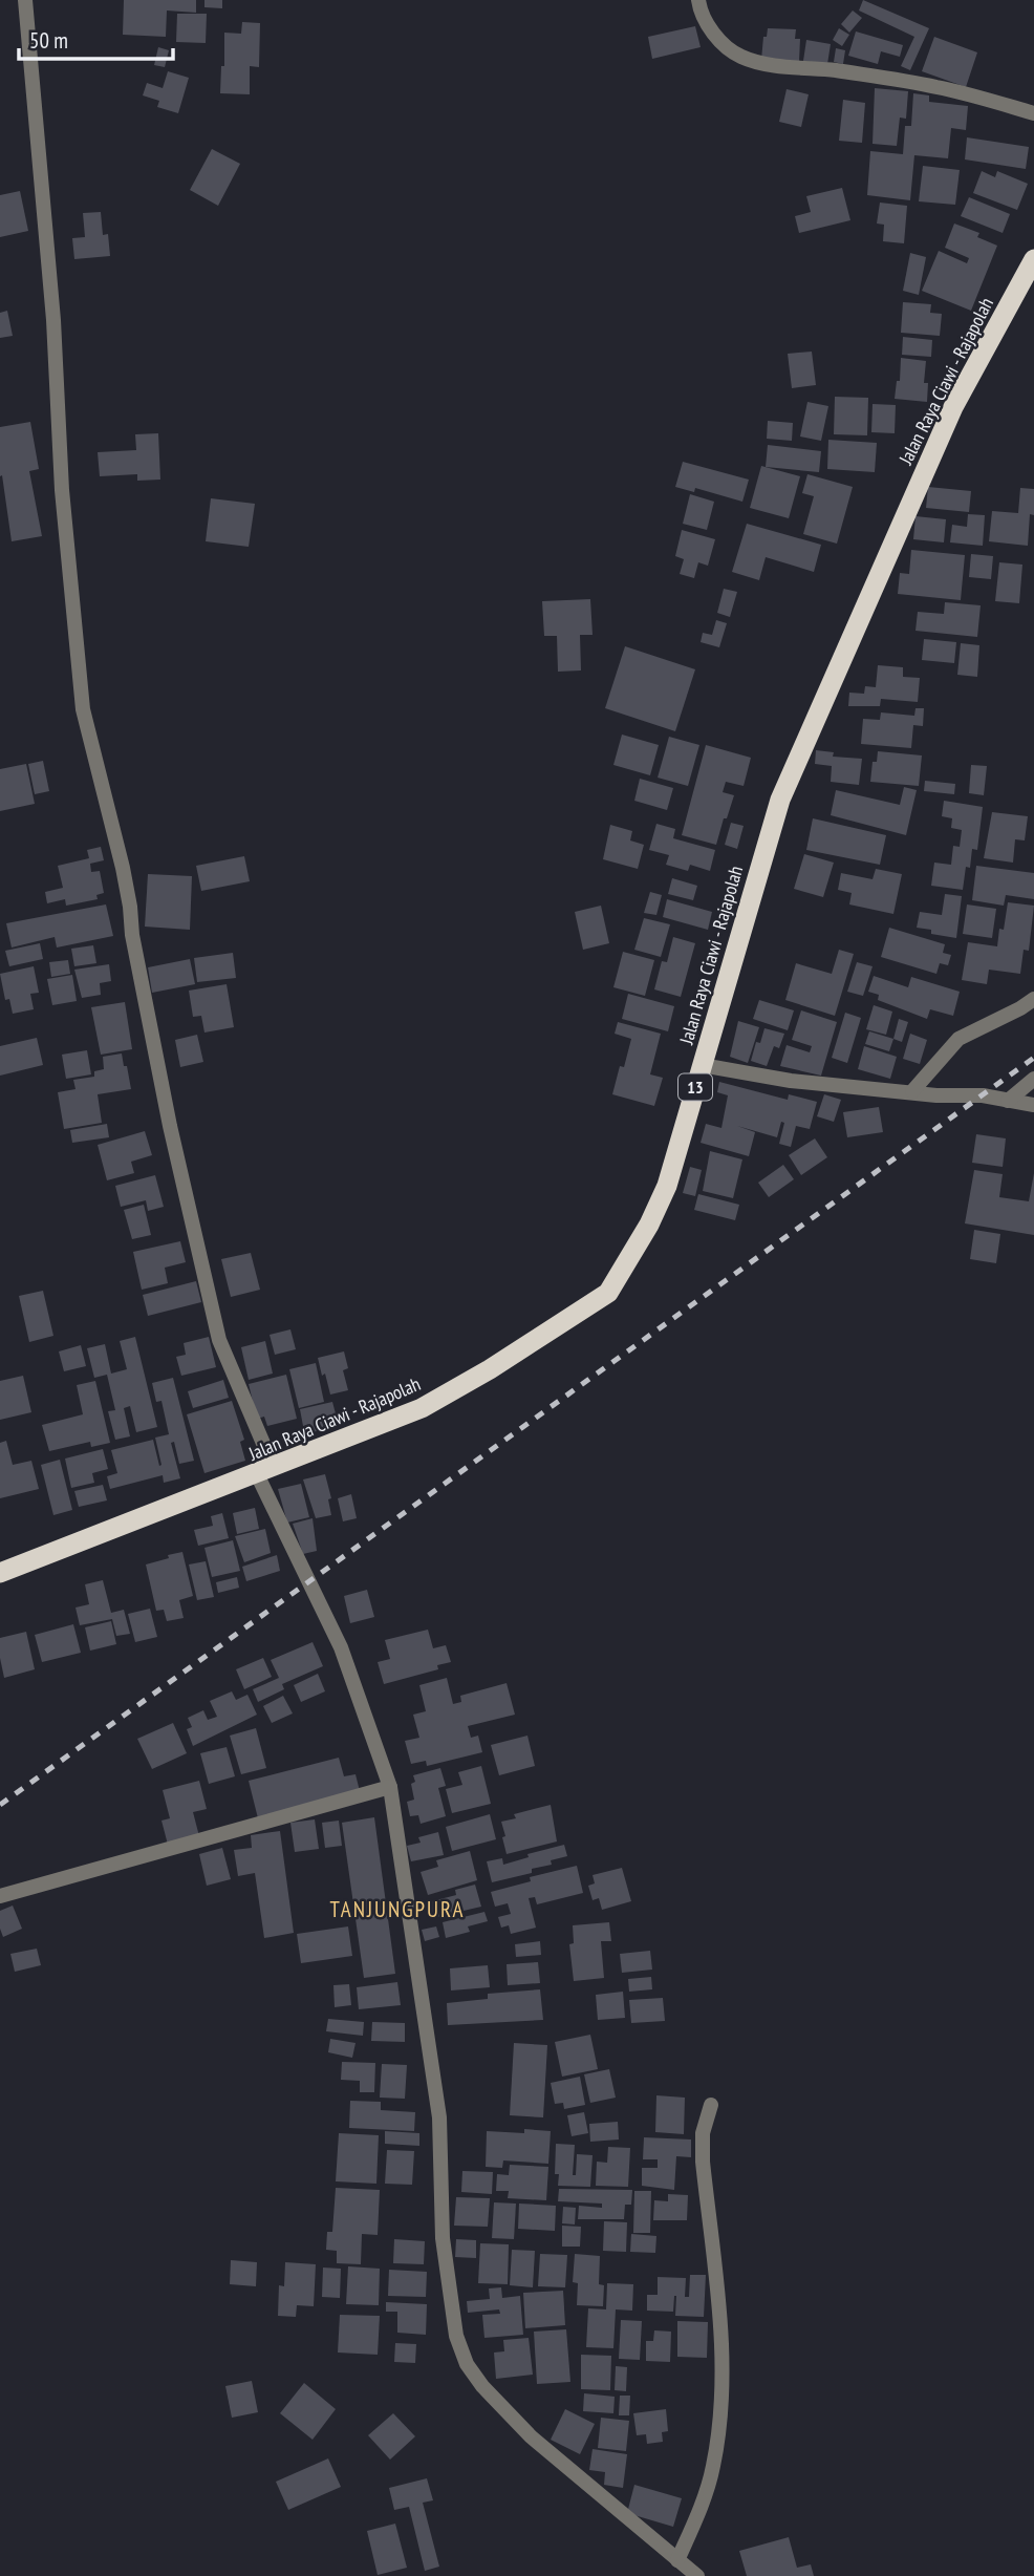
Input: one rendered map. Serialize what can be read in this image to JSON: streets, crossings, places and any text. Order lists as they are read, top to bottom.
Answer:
{
  "streets": {
    "highway": ["Jalan Raya Ciawi - Rajapolah", "13"]
  },
  "districts": ["TANJUNGPURA"],
  "scale_bar": "50 m"
}
